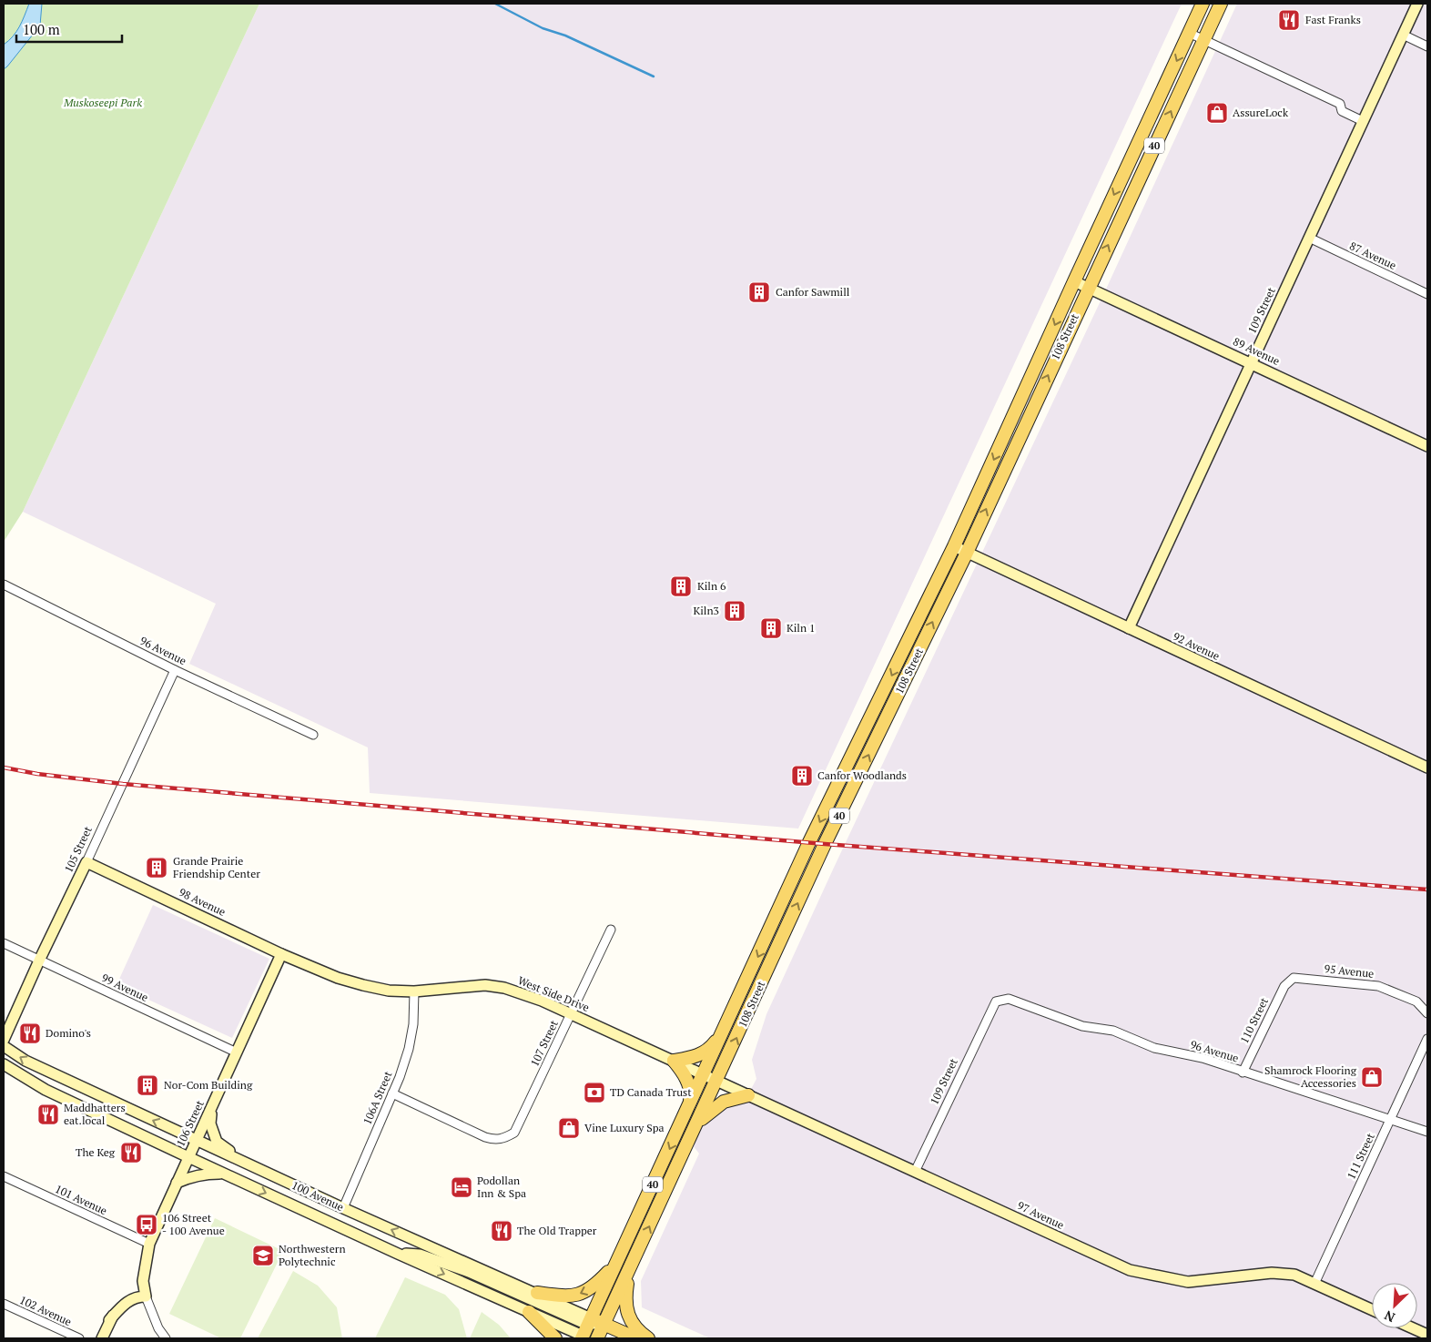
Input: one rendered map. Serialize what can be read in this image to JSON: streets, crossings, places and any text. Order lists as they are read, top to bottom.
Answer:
{
  "streets": {
    "main road": ["40", "108 Street", "100 Avenue"],
    "street": [
      "87 Avenue",
      "109 Street",
      "89 Avenue",
      "92 Avenue",
      "96 Avenue",
      "105 Street",
      "98 Avenue",
      "95 Avenue",
      "99 Avenue",
      "West Side Drive",
      "110 Street",
      "107 Street",
      "106A Street",
      "106 Street",
      "111 Street",
      "101 Avenue",
      "97 Avenue",
      "102 Avenue"
    ]
  },
  "crossings": [
    ["87 Avenue", "109 Street"],
    ["109 Street", "89 Avenue"],
    ["109 Street", "92 Avenue"],
    ["109 Street", "96 Avenue"],
    ["109 Street", "97 Avenue"],
    ["108 Street", "89 Avenue"],
    ["108 Street", "92 Avenue"],
    ["108 Street", "West Side Drive"],
    ["108 Street", "100 Avenue"],
    ["108 Street", "97 Avenue"],
    ["96 Avenue", "105 Street"],
    ["96 Avenue", "110 Street"],
    ["96 Avenue", "111 Street"],
    ["105 Street", "98 Avenue"],
    ["105 Street", "99 Avenue"],
    ["98 Avenue", "West Side Drive"],
    ["98 Avenue", "106 Street"],
    ["95 Avenue", "110 Street"],
    ["99 Avenue", "106 Street"],
    ["West Side Drive", "107 Street"],
    ["West Side Drive", "106A Street"],
    ["West Side Drive", "106 Street"],
    ["West Side Drive", "97 Avenue"],
    ["107 Street", "106A Street"],
    ["106A Street", "100 Avenue"],
    ["106 Street", "100 Avenue"],
    ["106 Street", "101 Avenue"],
    ["111 Street", "97 Avenue"]
  ],
  "parks": ["Muskoseepi Park"],
  "places": {
    "restaurant": [
      "Fast Franks",
      "Domino's",
      "Maddhatters eat.local",
      "The Keg",
      "The Old Trapper"
    ],
    "shop": ["AssureLock", "Shamrock Flooring Accessories", "Vine Luxury Spa"],
    "building": [
      "Canfor Sawmill",
      "Kiln 6",
      "Kiln3",
      "Kiln 1",
      "Canfor Woodlands",
      "Grande Prairie Friendship Center",
      "Nor-Com Building"
    ],
    "bank": ["TD Canada Trust"],
    "hotel": ["Podollan Inn & Spa"],
    "bus stop": ["106 Street - 100 Avenue"],
    "school or university": ["Northwestern Polytechnic"]
  },
  "scale_bar": "100 m",
  "north": "bottom left"
}
